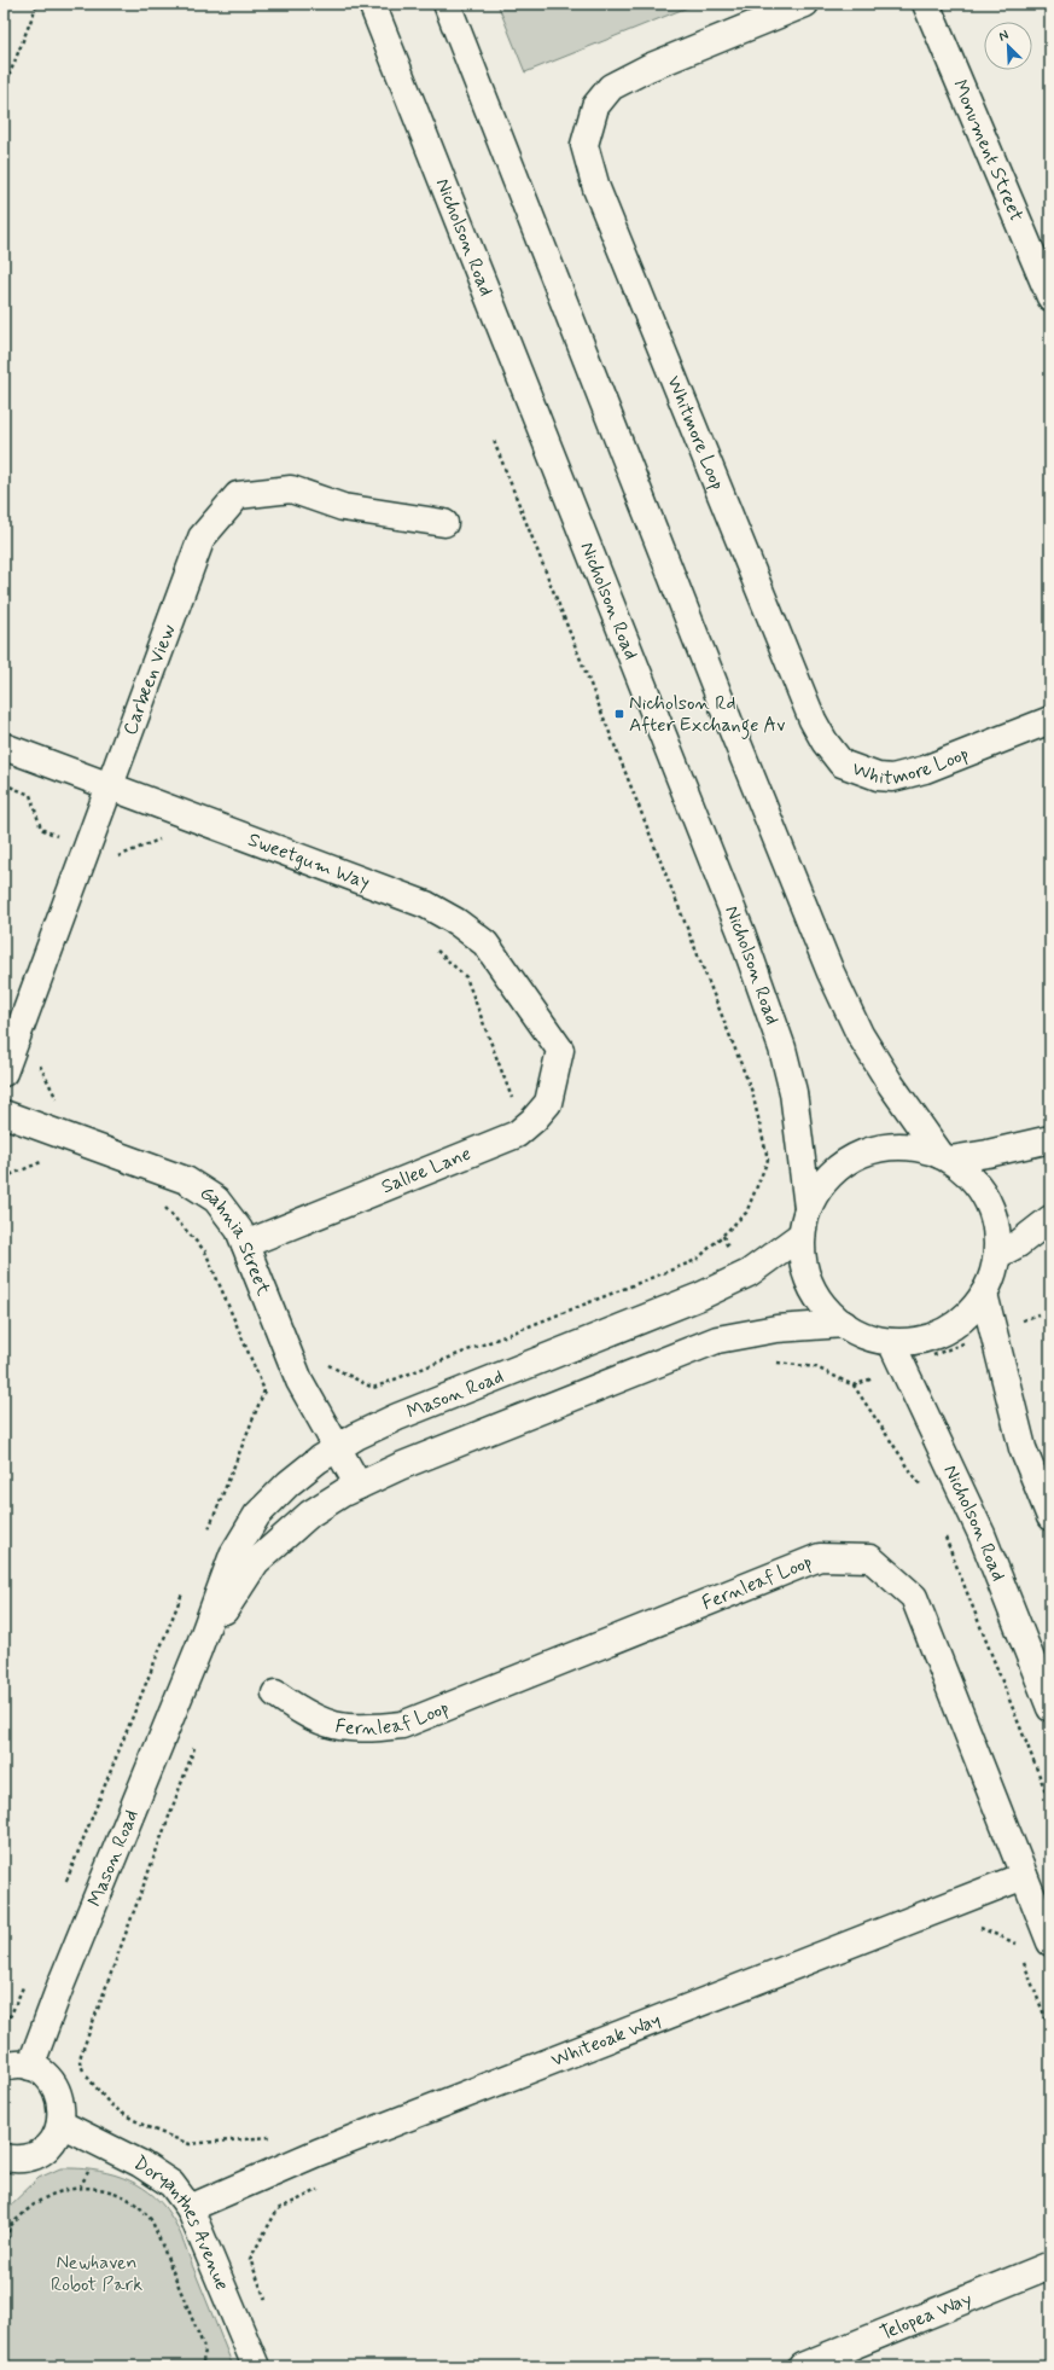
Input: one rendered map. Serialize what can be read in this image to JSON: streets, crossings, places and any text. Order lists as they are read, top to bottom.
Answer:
{
  "streets": {
    "street": [
      "Monument Street",
      "Nicholson Road",
      "Whitmore Loop",
      "Carbeen View",
      "Sweetgum Way",
      "Sallee Lane",
      "Gahnia Street",
      "Mason Road",
      "Fernleaf Loop",
      "Whiteoak Way",
      "Doryanthes Avenue",
      "Telopea Way"
    ]
  },
  "crossings": [
    ["Nicholson Road", "Mason Road"],
    ["Carbeen View", "Sweetgum Way"],
    ["Sweetgum Way", "Sallee Lane"],
    ["Sallee Lane", "Gahnia Street"],
    ["Gahnia Street", "Mason Road"],
    ["Fernleaf Loop", "Whiteoak Way"],
    ["Whiteoak Way", "Doryanthes Avenue"]
  ],
  "parks": ["Newhaven Robot Park"],
  "places": {
    "transit": ["Nicholson Rd After Exchange Av"]
  },
  "north": "top left"
}
